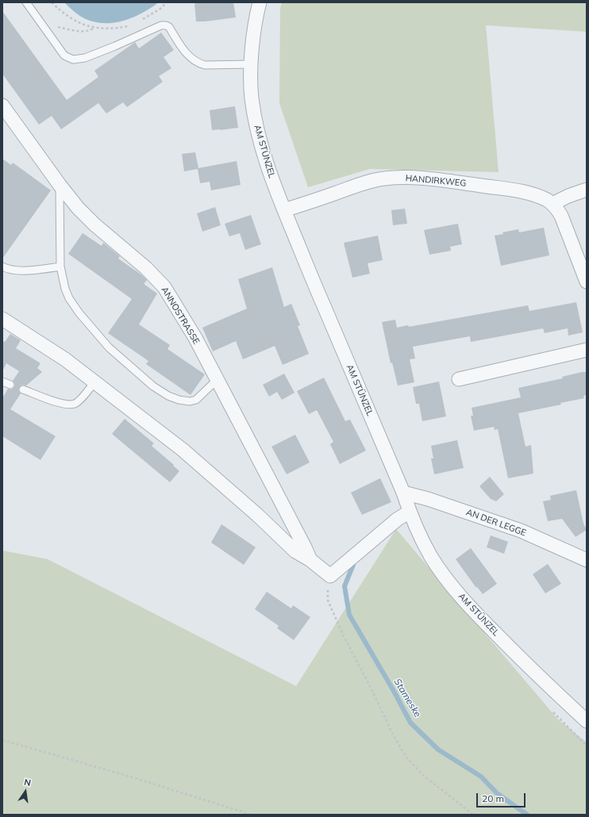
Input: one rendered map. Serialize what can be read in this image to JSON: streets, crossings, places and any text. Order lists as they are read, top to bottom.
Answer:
{
  "streets": {
    "street": [
      "AM STÜNZEL",
      "HANDIRKWEG",
      "ANNOSTRASSE",
      "AN DER LEGGE"
    ]
  },
  "crossings": [
    ["AM STÜNZEL", "HANDIRKWEG"],
    ["AM STÜNZEL", "AN DER LEGGE"]
  ],
  "water": ["Stameske"],
  "scale_bar": "20 m",
  "north": "top"
}
